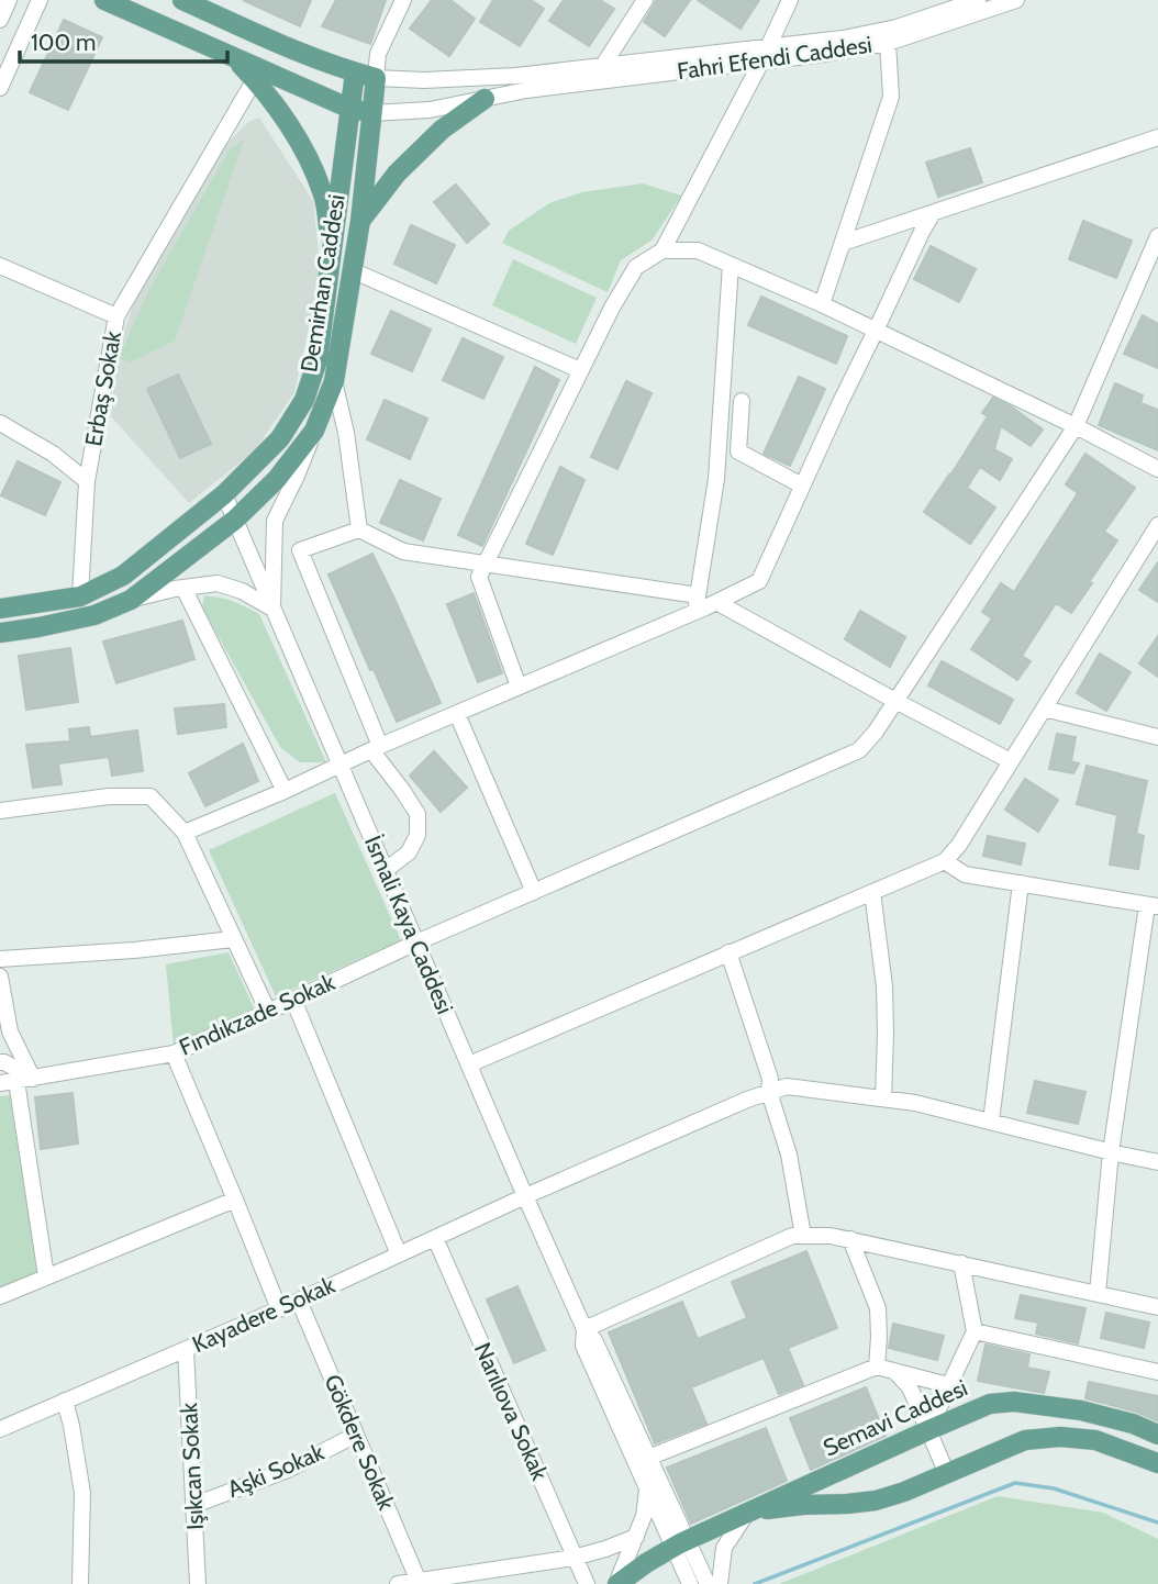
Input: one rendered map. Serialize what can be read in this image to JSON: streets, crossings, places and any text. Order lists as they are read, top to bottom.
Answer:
{
  "streets": {
    "main road": ["Demirhan Caddesi", "Semavi Caddesi"],
    "street": [
      "Fahri Efendi Caddesi",
      "Erbaş Sokak",
      "İsmali Kaya Caddesi",
      "Fındıkzade Sokak",
      "Kayadere Sokak",
      "Narılıova Sokak",
      "Gökdere Sokak",
      "Işıkcan Sokak",
      "Aşki Sokak"
    ]
  },
  "crossings": [
    ["Fahri Efendi Caddesi", "Demirhan Caddesi"],
    ["Demirhan Caddesi", "Erbaş Sokak"],
    ["Demirhan Caddesi", "İsmali Kaya Caddesi"],
    ["İsmali Kaya Caddesi", "Fındıkzade Sokak"],
    ["İsmali Kaya Caddesi", "Kayadere Sokak"],
    ["İsmali Kaya Caddesi", "Semavi Caddesi"],
    ["Kayadere Sokak", "Narılıova Sokak"],
    ["Kayadere Sokak", "Gökdere Sokak"],
    ["Kayadere Sokak", "Işıkcan Sokak"],
    ["Gökdere Sokak", "Aşki Sokak"],
    ["Işıkcan Sokak", "Aşki Sokak"]
  ],
  "scale_bar": "100 m"
}
